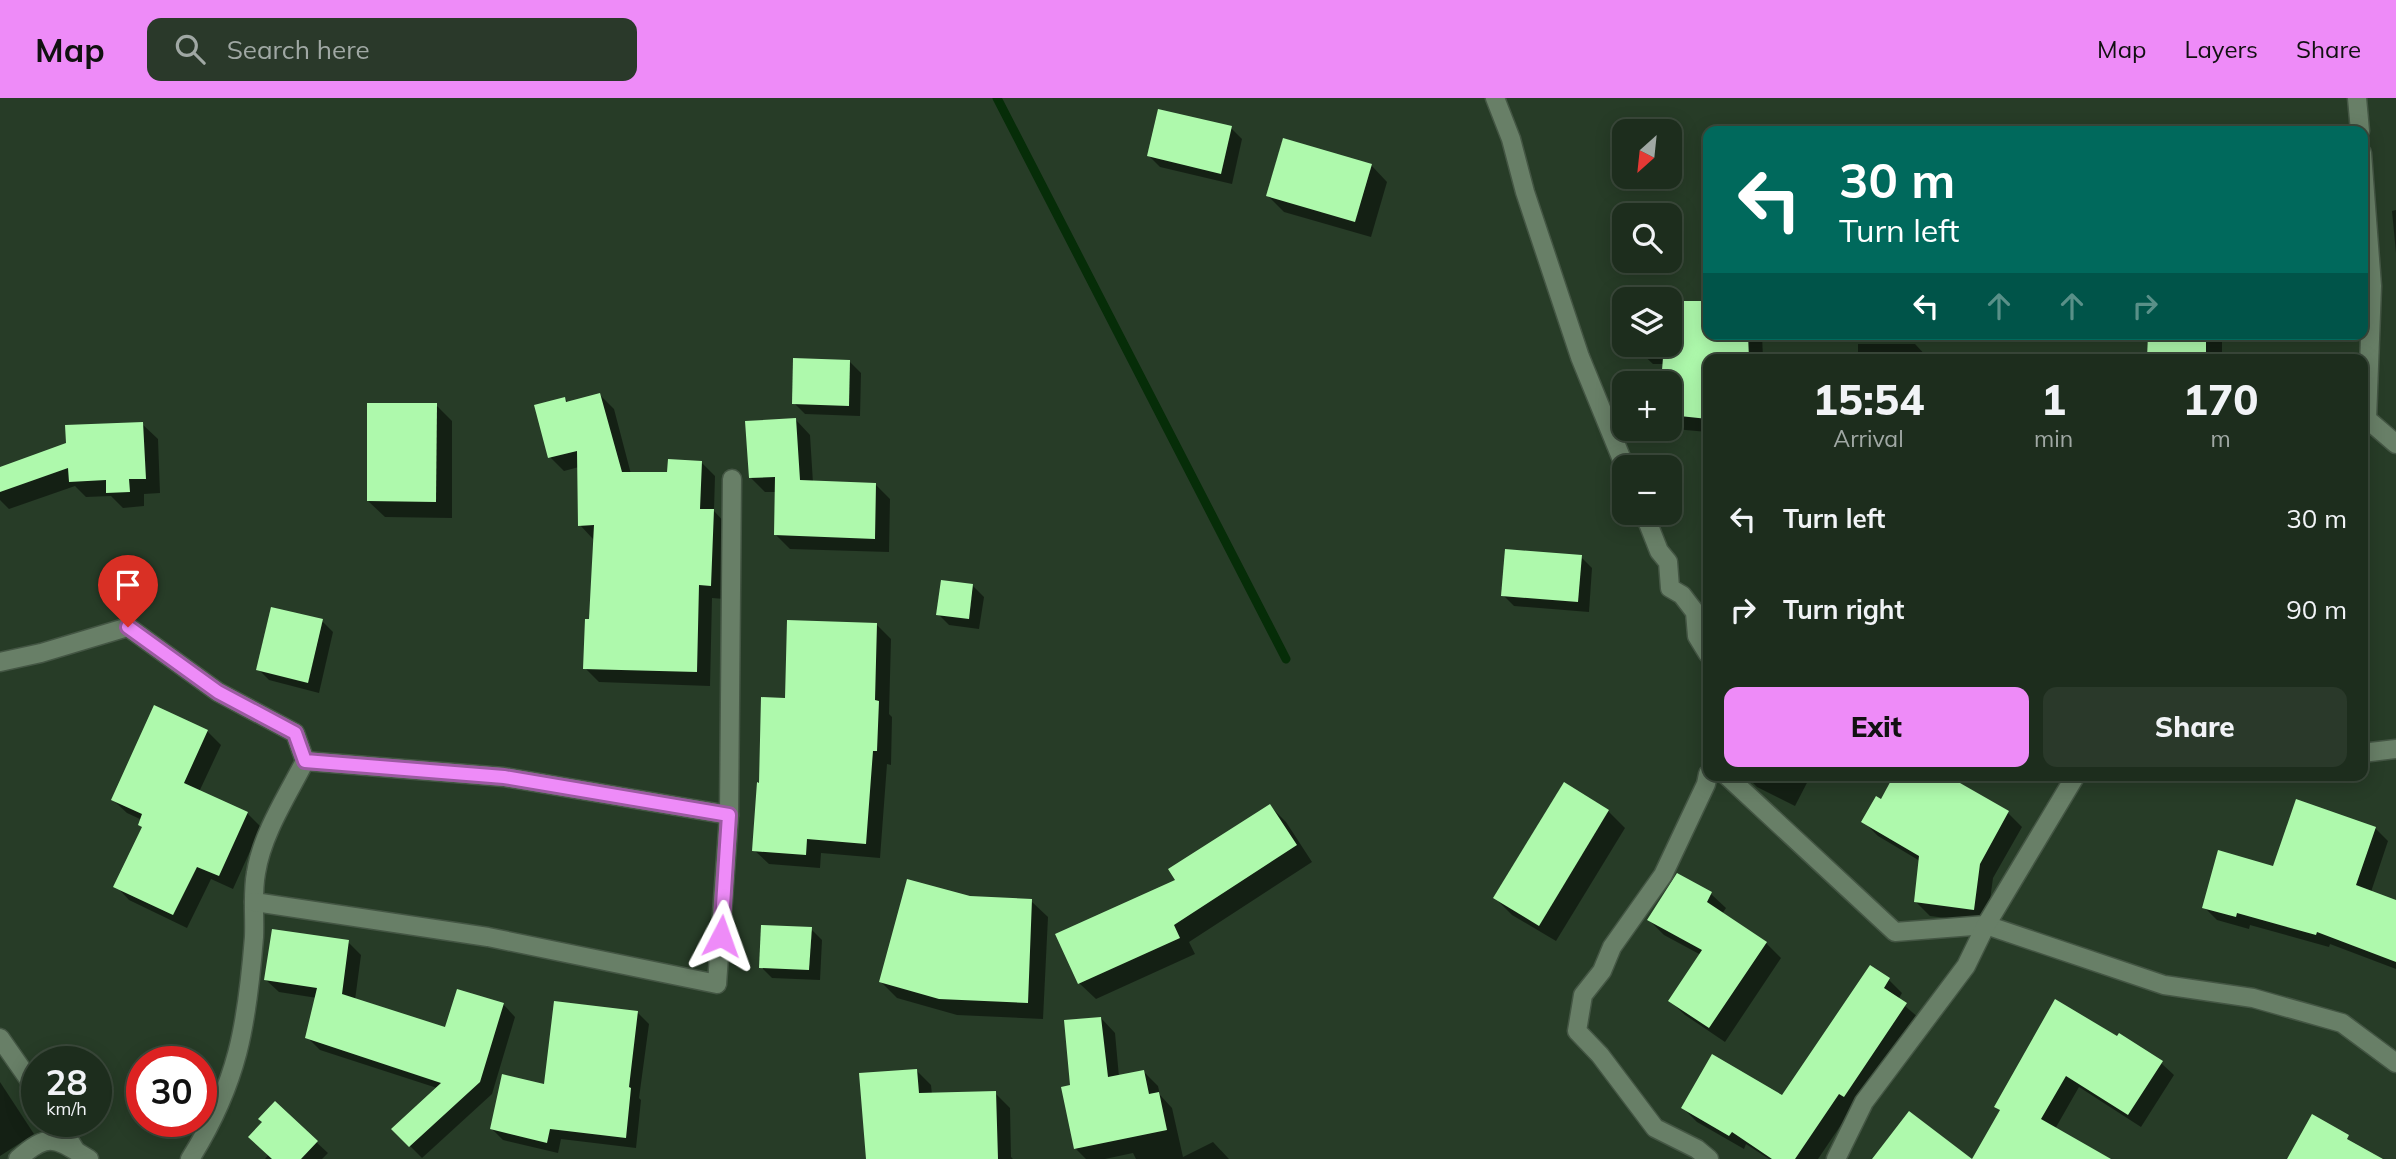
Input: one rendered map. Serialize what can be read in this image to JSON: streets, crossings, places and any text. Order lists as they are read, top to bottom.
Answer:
{
  "north": "bottom left",
  "page": {
    "header": "Map",
    "search": "Search here",
    "nav": ["Map", "Layers", "Share"],
    "map_buttons": ["+", "−"],
    "turn": ["30 m", "Turn left"],
    "eta": [
      "15:54",
      "Arrival",
      "1",
      "min",
      "170",
      "m"
    ],
    "list": [
      {
        "name": "Turn left",
        "value": "30 m"
      },
      {
        "name": "Turn right",
        "value": "90 m"
      }
    ],
    "buttons": ["Exit", "Share"],
    "speed": "28 km/h",
    "limit": "30"
  }
}
